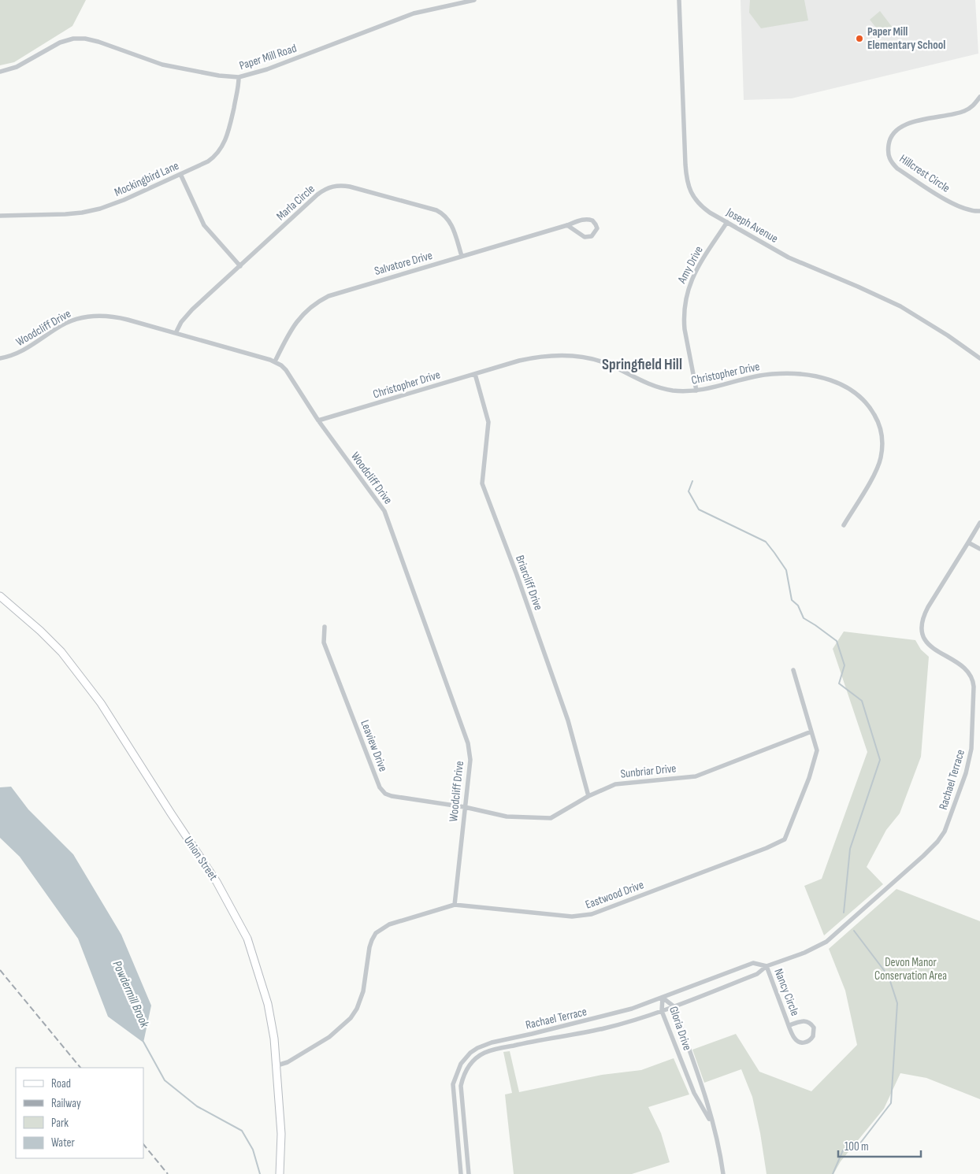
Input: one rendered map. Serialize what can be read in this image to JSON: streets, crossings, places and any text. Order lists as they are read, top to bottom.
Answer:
{
  "streets": {
    "main road": ["Union Street"],
    "street": [
      "Paper Mill Road",
      "Hillcrest Circle",
      "Mockingbird Lane",
      "Marla Circle",
      "Joseph Avenue",
      "Salvatore Drive",
      "Amy Drive",
      "Woodcliff Drive",
      "Christopher Drive",
      "Briarcliff Drive",
      "Leaview Drive",
      "Sunbriar Drive",
      "Rachael Terrace",
      "Eastwood Drive",
      "Nancy Circle",
      "Gloria Drive"
    ]
  },
  "crossings": [
    ["Paper Mill Road", "Mockingbird Lane"],
    ["Marla Circle", "Salvatore Drive"],
    ["Marla Circle", "Woodcliff Drive"],
    ["Joseph Avenue", "Amy Drive"],
    ["Salvatore Drive", "Woodcliff Drive"],
    ["Amy Drive", "Christopher Drive"],
    ["Woodcliff Drive", "Christopher Drive"],
    ["Woodcliff Drive", "Leaview Drive"],
    ["Woodcliff Drive", "Sunbriar Drive"],
    ["Woodcliff Drive", "Eastwood Drive"],
    ["Christopher Drive", "Briarcliff Drive"],
    ["Briarcliff Drive", "Sunbriar Drive"],
    ["Leaview Drive", "Sunbriar Drive"],
    ["Sunbriar Drive", "Eastwood Drive"],
    ["Rachael Terrace", "Nancy Circle"],
    ["Rachael Terrace", "Gloria Drive"],
    ["Union Street", "Eastwood Drive"]
  ],
  "districts": ["Springfield Hill"],
  "water": ["Powdermill Brook"],
  "parks": ["Devon Manor Conservation Area"],
  "places": ["Paper Mill Elementary School"],
  "legend": [
    "Road",
    "Railway",
    "Park",
    "Water"
  ],
  "scale_bar": "100 m"
}
